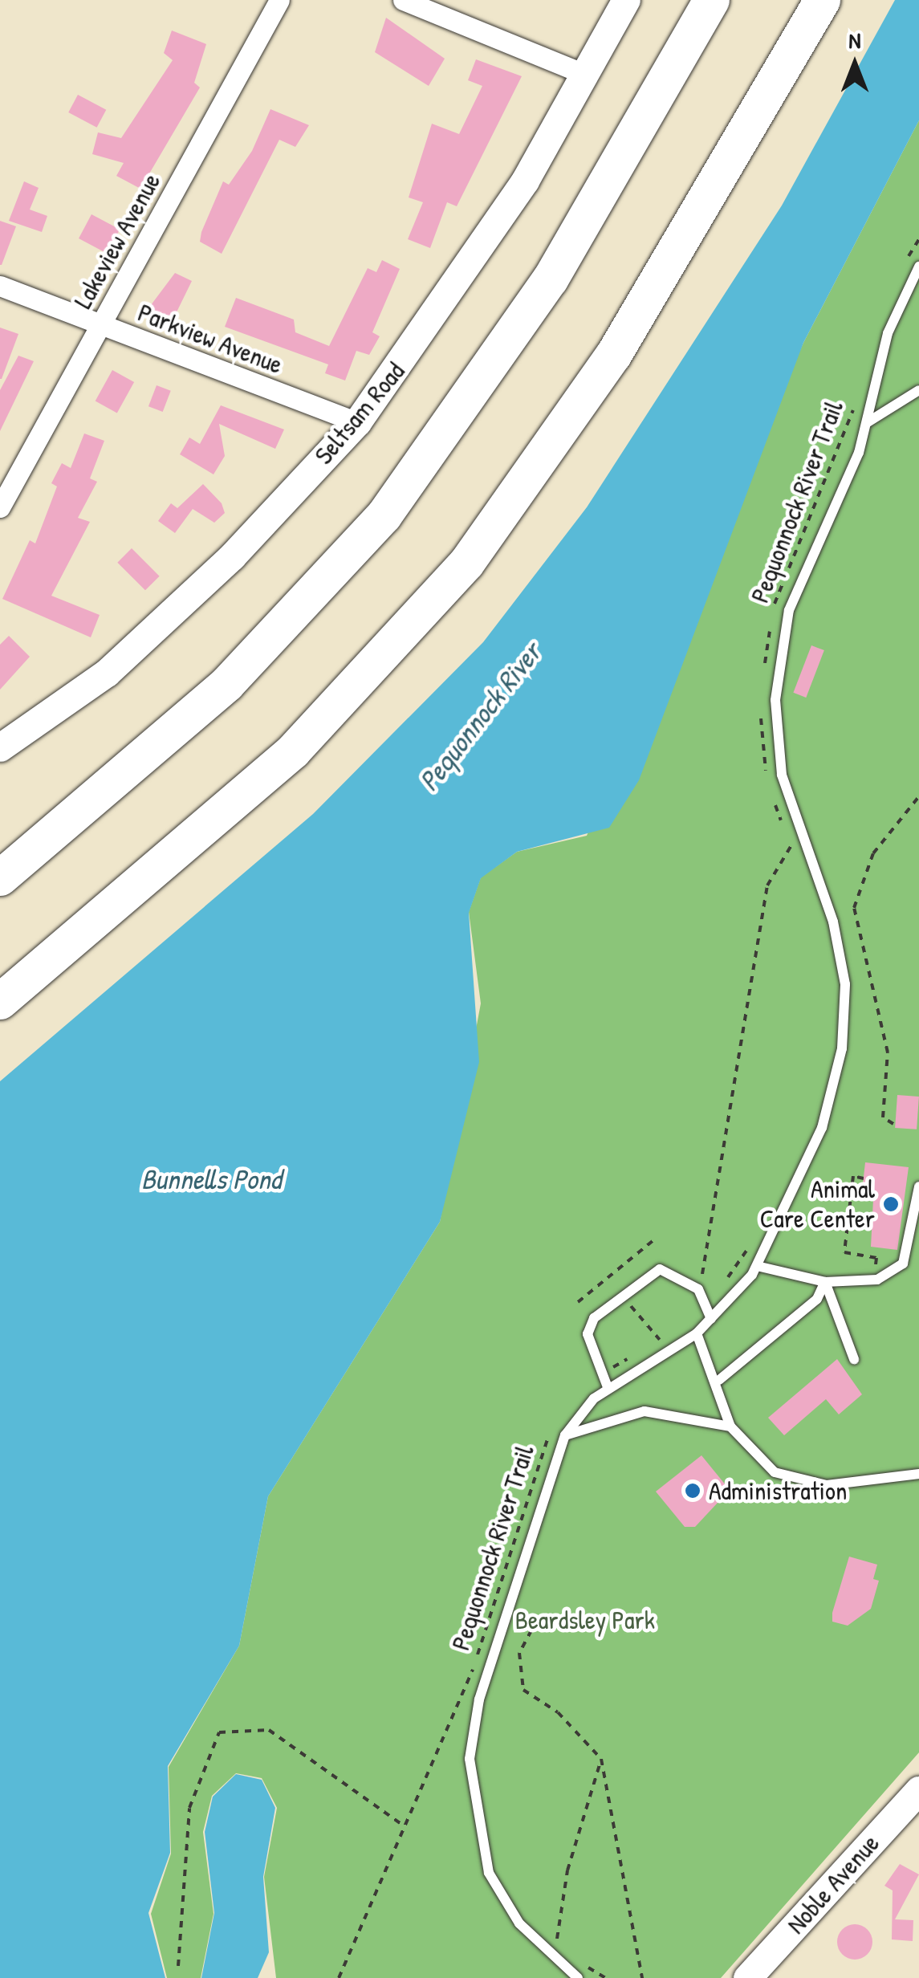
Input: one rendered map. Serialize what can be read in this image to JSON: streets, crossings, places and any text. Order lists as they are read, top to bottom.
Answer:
{
  "streets": {
    "main road": ["Seltsam Road", "Noble Avenue"],
    "street": ["Lakeview Avenue", "Parkview Avenue"],
    "path": ["Pequonnock River Trail"]
  },
  "crossings": [
    ["Lakeview Avenue", "Parkview Avenue"],
    ["Parkview Avenue", "Seltsam Road"]
  ],
  "water": ["Pequonnock River", "Bunnells Pond"],
  "parks": ["Beardsley Park"],
  "places": ["Animal Care Center", "Administration"],
  "north": "top"
}
